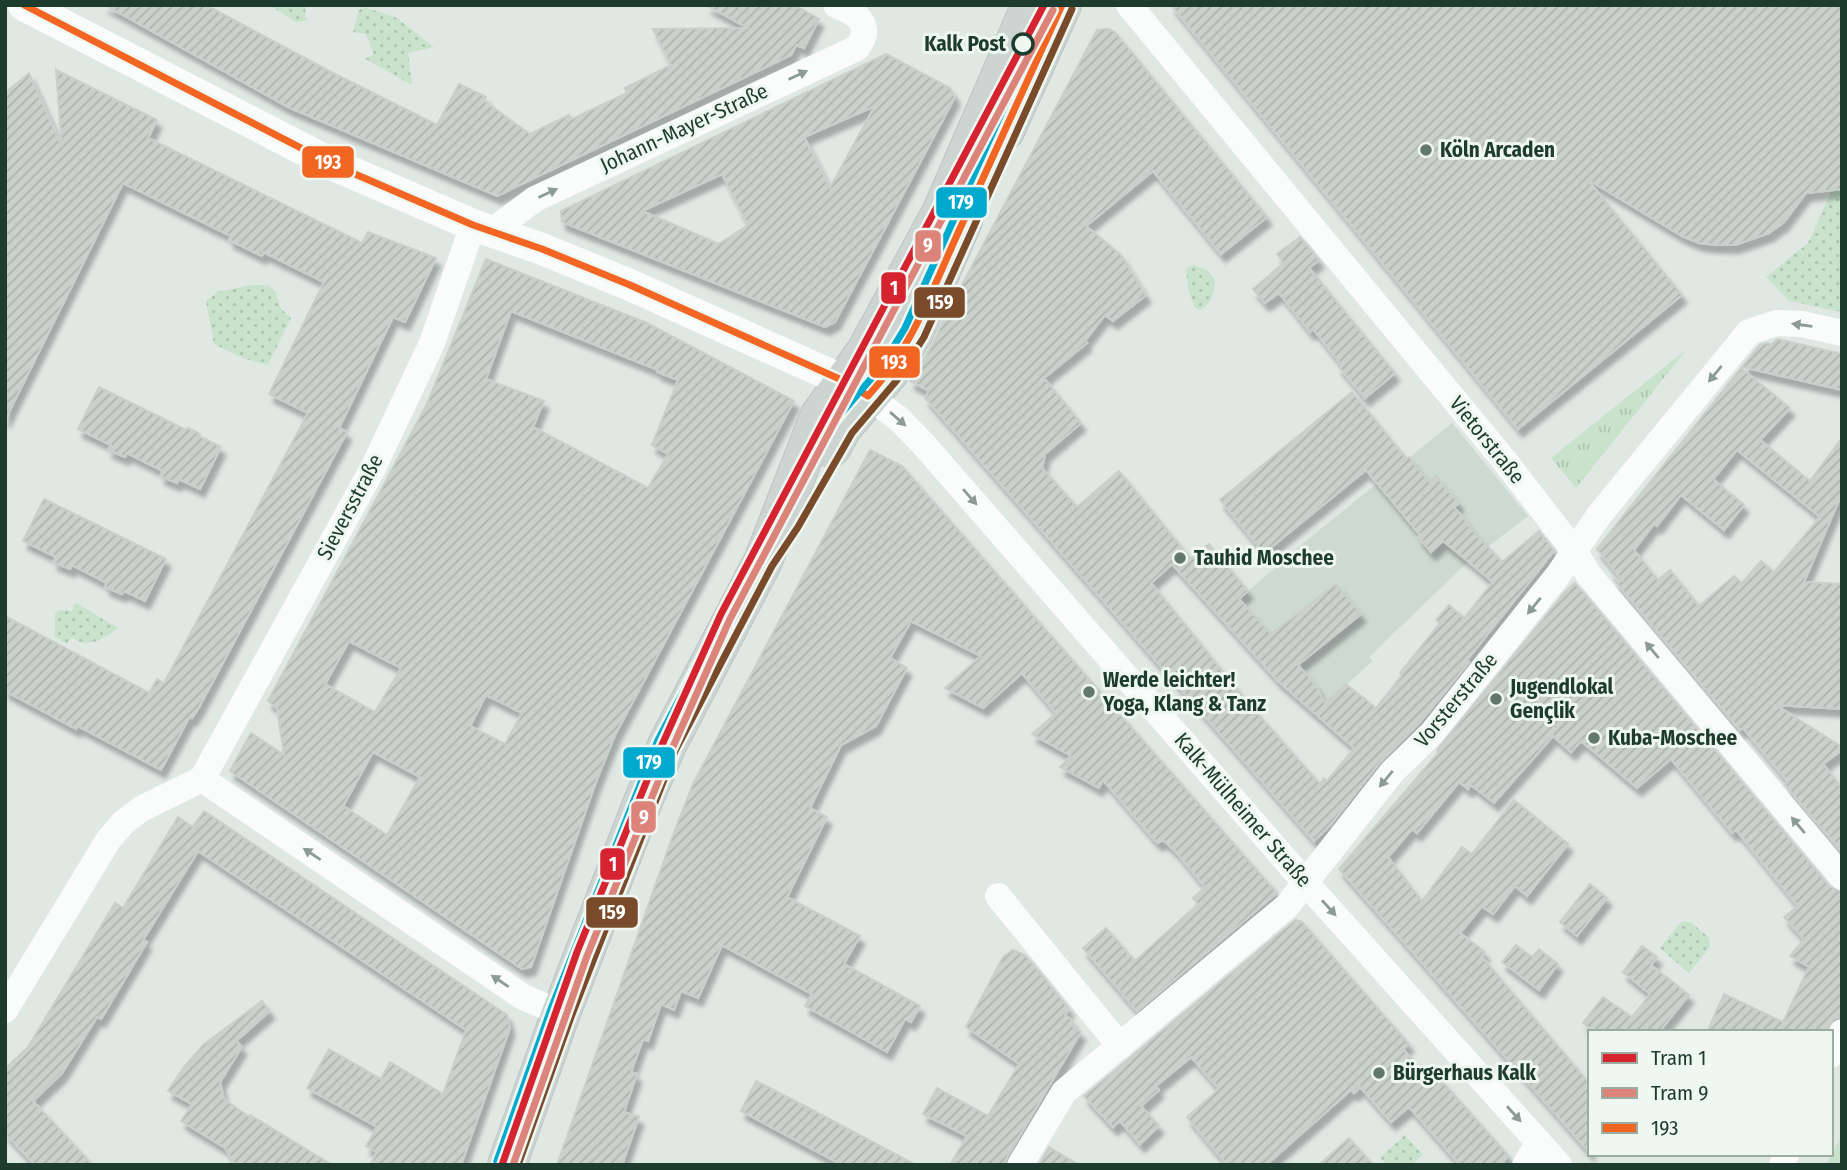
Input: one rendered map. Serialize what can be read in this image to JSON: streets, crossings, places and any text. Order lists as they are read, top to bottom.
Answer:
{
  "streets": {
    "street": [
      "Johann-Mayer-Straße",
      "Vietorstraße",
      "Sieversstraße",
      "Vorsterstraße",
      "Kalk-Mülheimer Straße"
    ]
  },
  "crossings": [
    ["Johann-Mayer-Straße", "Sieversstraße"],
    ["Vietorstraße", "Vorsterstraße"],
    ["Vorsterstraße", "Kalk-Mülheimer Straße"]
  ],
  "one_way": [
    "Johann-Mayer-Straße",
    "Vietorstraße",
    "Vorsterstraße",
    "Kalk-Mülheimer Straße"
  ],
  "places": [
    "Kalk Post",
    "Köln Arcaden",
    "Tauhid Moschee",
    "Werde leichter! Yoga, Klang & Tanz",
    "Jugendlokal Gençlik",
    "Kuba-Moschee",
    "Bürgerhaus Kalk"
  ],
  "lines": [
    "tram line 1",
    "transit line 193",
    "transit line 179",
    "transit line 159",
    "tram line 9"
  ],
  "legend": ["Tram 1", "Tram 9", "193"]
}
